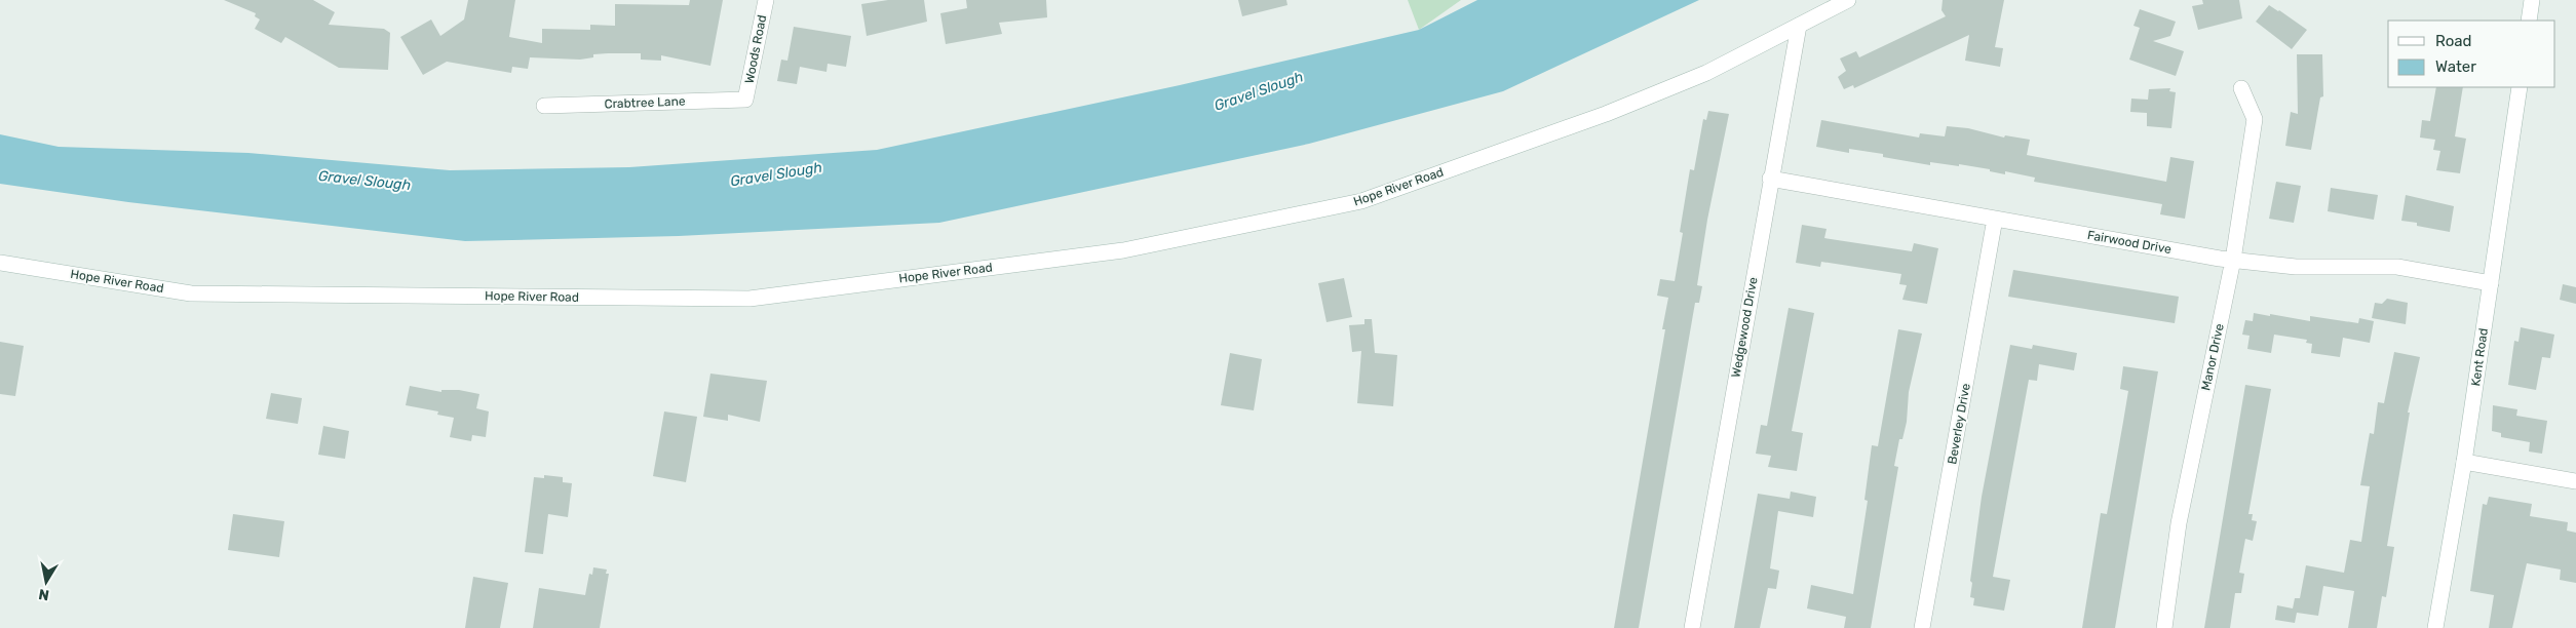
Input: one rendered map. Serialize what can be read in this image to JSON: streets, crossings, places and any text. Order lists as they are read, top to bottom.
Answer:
{
  "streets": {
    "street": [
      "Woods Road",
      "Crabtree Lane",
      "Hope River Road",
      "Fairwood Drive",
      "Wedgewood Drive",
      "Manor Drive",
      "Kent Road",
      "Beverley Drive"
    ]
  },
  "crossings": [
    ["Woods Road", "Crabtree Lane"],
    ["Hope River Road", "Wedgewood Drive"],
    ["Fairwood Drive", "Wedgewood Drive"],
    ["Fairwood Drive", "Manor Drive"],
    ["Fairwood Drive", "Kent Road"],
    ["Fairwood Drive", "Beverley Drive"]
  ],
  "water": ["Gravel Slough"],
  "legend": ["Road", "Water"],
  "north": "bottom"
}
